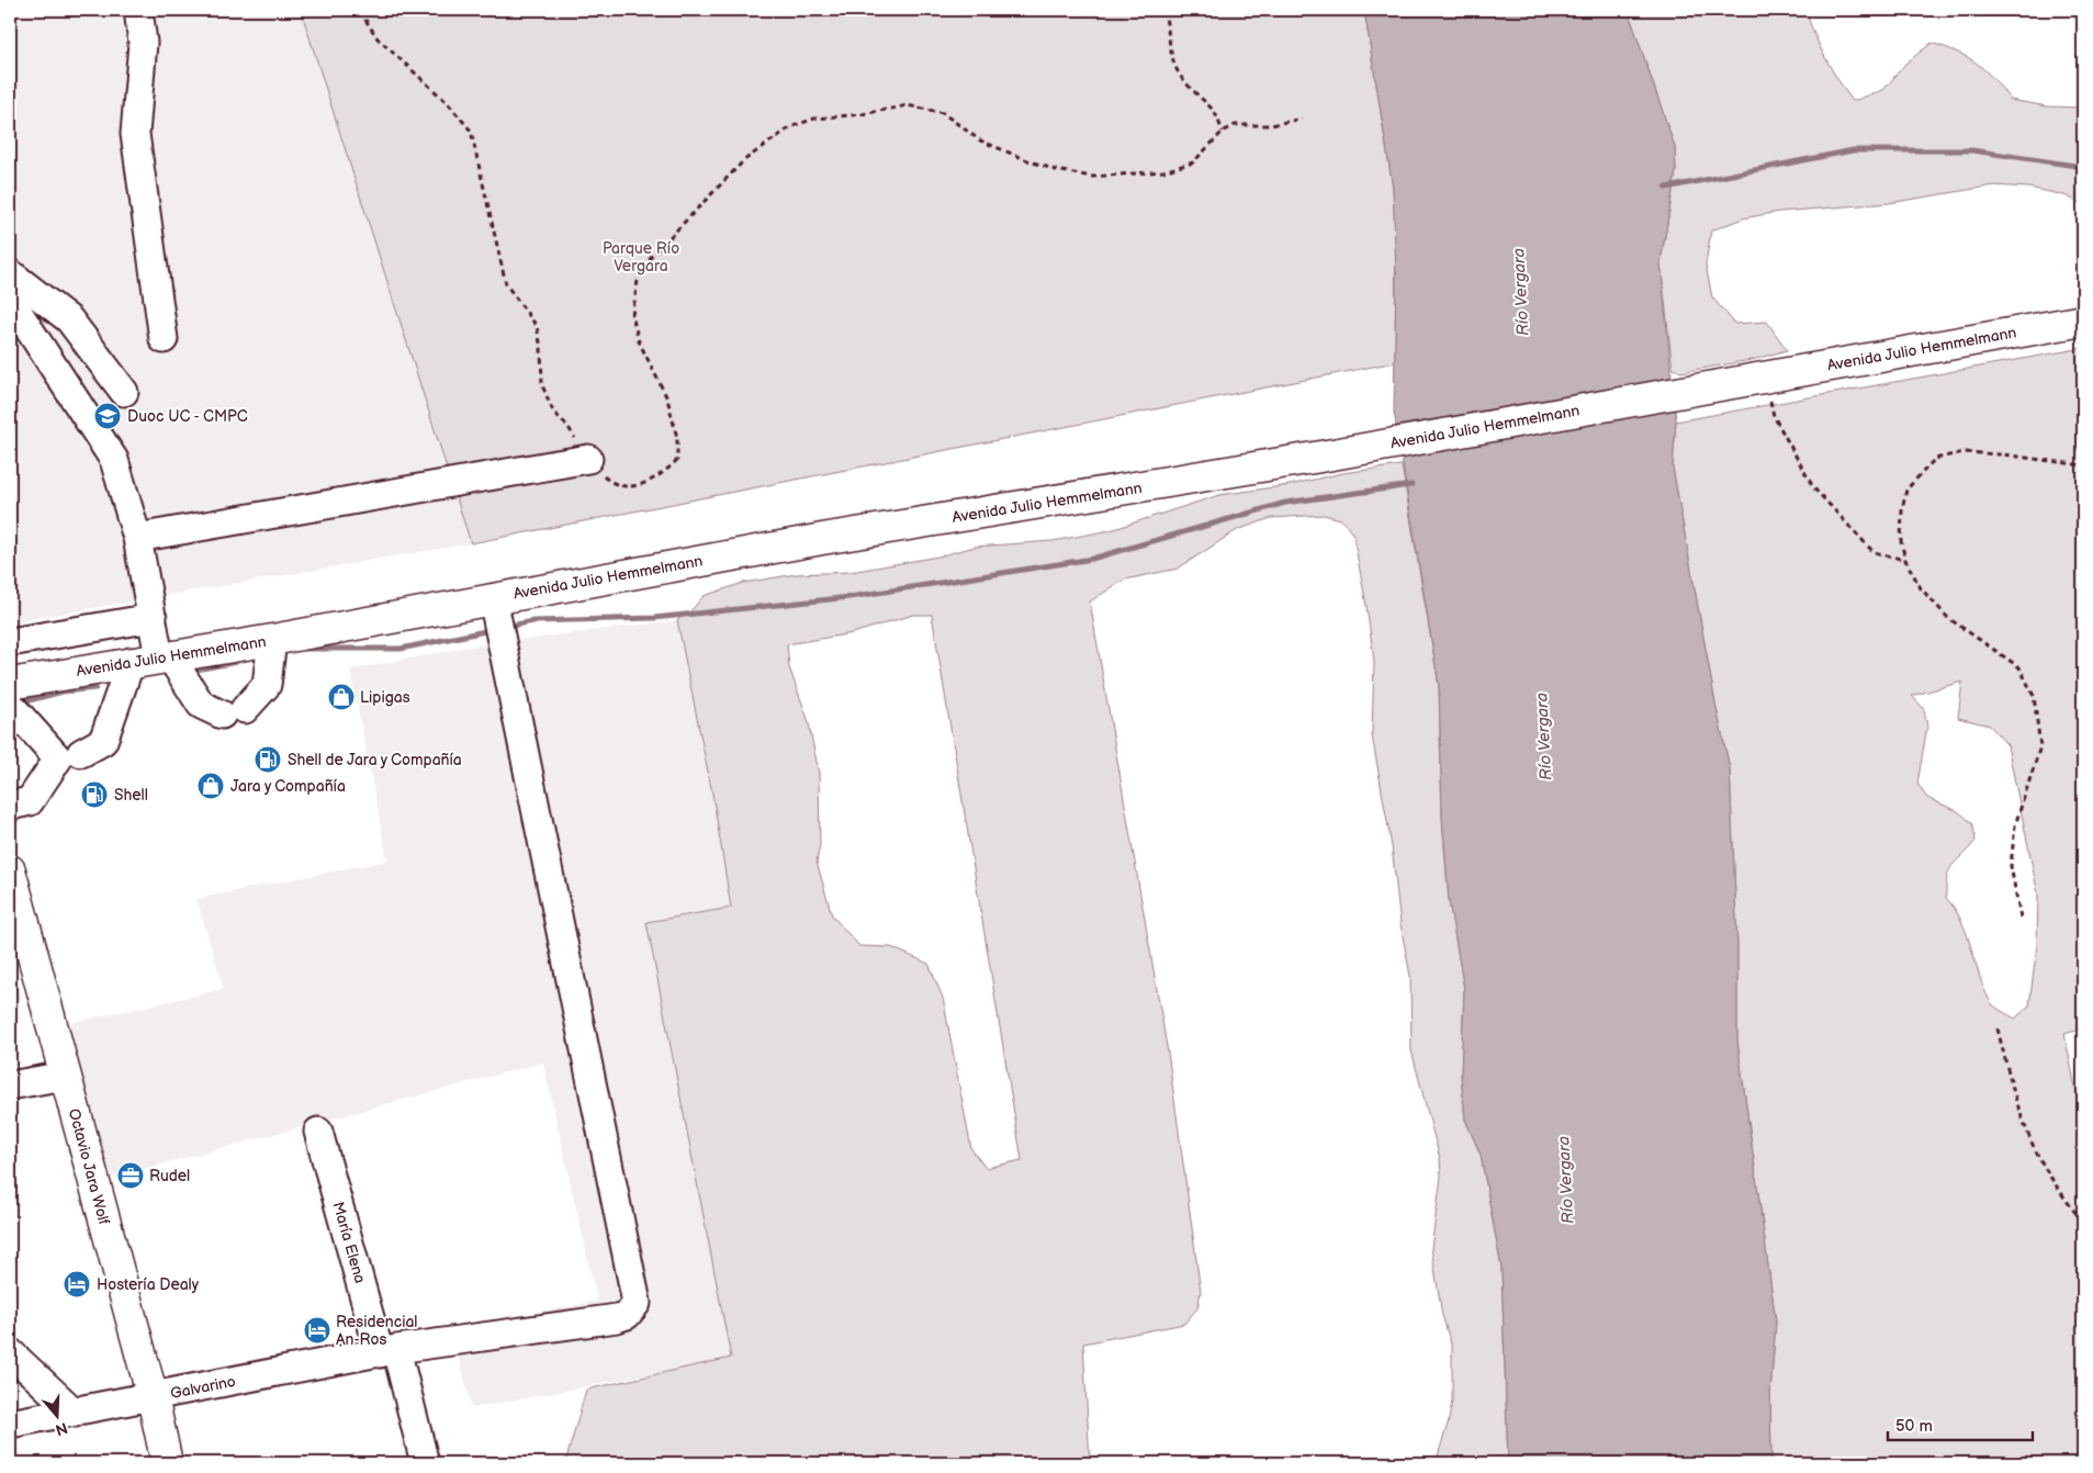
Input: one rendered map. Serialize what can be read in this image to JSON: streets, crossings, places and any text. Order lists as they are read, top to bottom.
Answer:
{
  "streets": {
    "main road": ["Avenida Julio Hemmelmann", "Octavio Jara Wolf"],
    "street": ["María Elena", "Galvarino"]
  },
  "crossings": [
    ["Avenida Julio Hemmelmann", "Galvarino"],
    ["Octavio Jara Wolf", "Galvarino"],
    ["María Elena", "Galvarino"]
  ],
  "water": ["Río Vergara"],
  "parks": ["Parque Río Vergara"],
  "places": {
    "school or university": ["Duoc UC - CMPC"],
    "shop": ["Lipigas", "Jara y Compañía"],
    "fuel station": ["Shell de Jara y Compañía", "Shell"],
    "office": ["Rudel"],
    "hotel": ["Hostería Dealy", "Residencial An-Ros"]
  },
  "scale_bar": "50 m",
  "north": "bottom"
}
